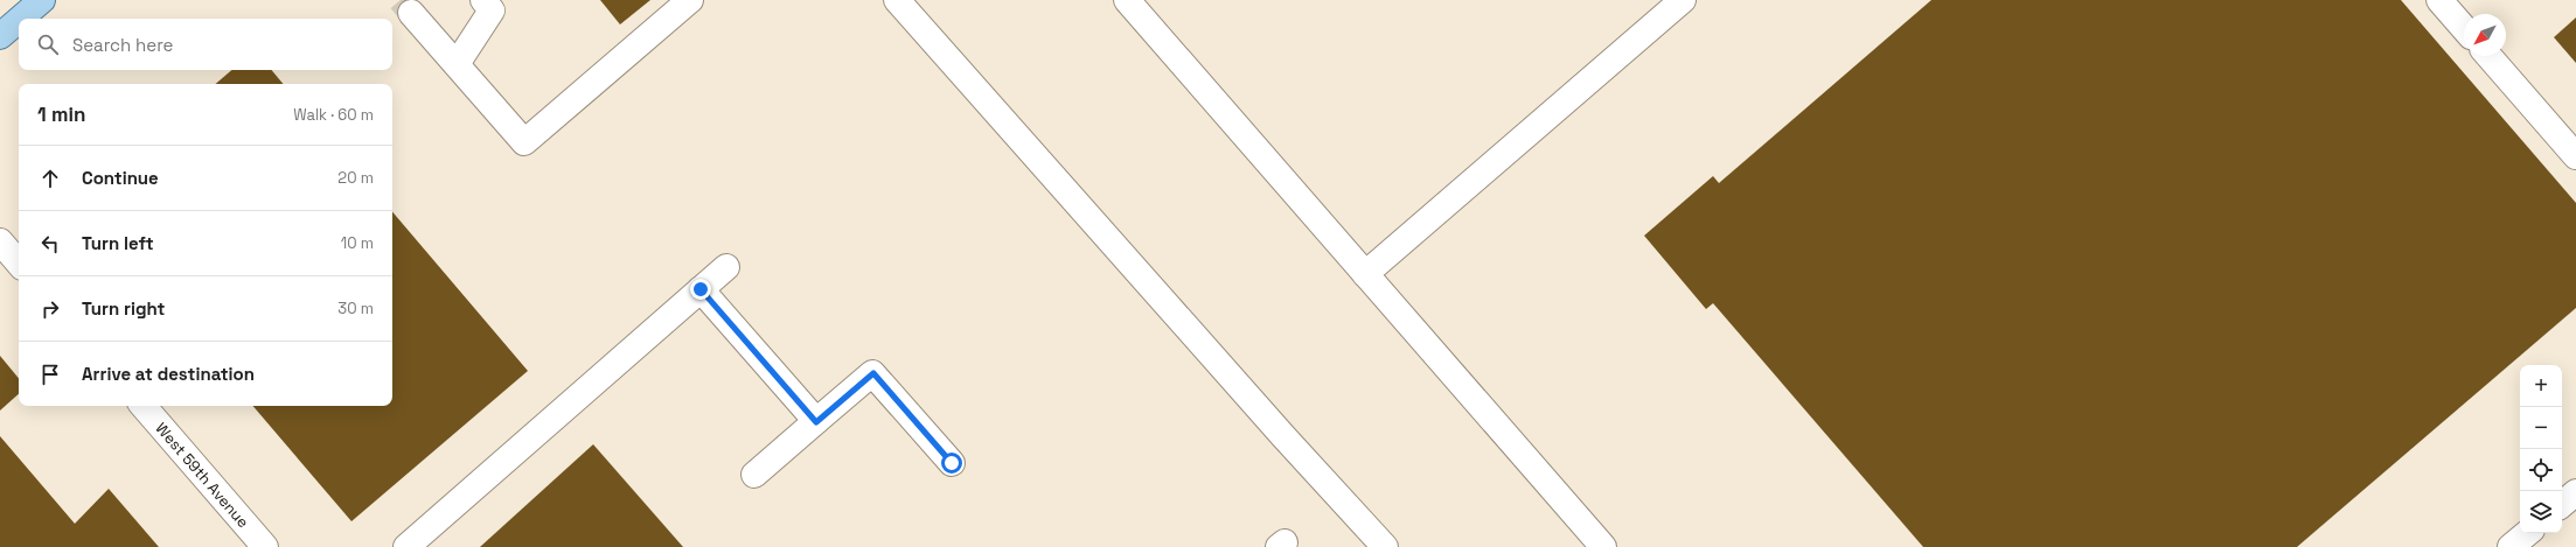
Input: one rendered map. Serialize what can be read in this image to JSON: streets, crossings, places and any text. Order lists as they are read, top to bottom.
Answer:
{
  "streets": {
    "street": ["West 59th Avenue"]
  },
  "north": "bottom left",
  "page": {
    "search": "Search here",
    "heading": ["1 min", "Walk · 60 m"],
    "list": [
      ["Continue", "20 m"],
      ["Turn left", "10 m"],
      ["Turn right", "30 m"],
      "Arrive at destination"
    ],
    "map_buttons": ["+", "−"]
  }
}
